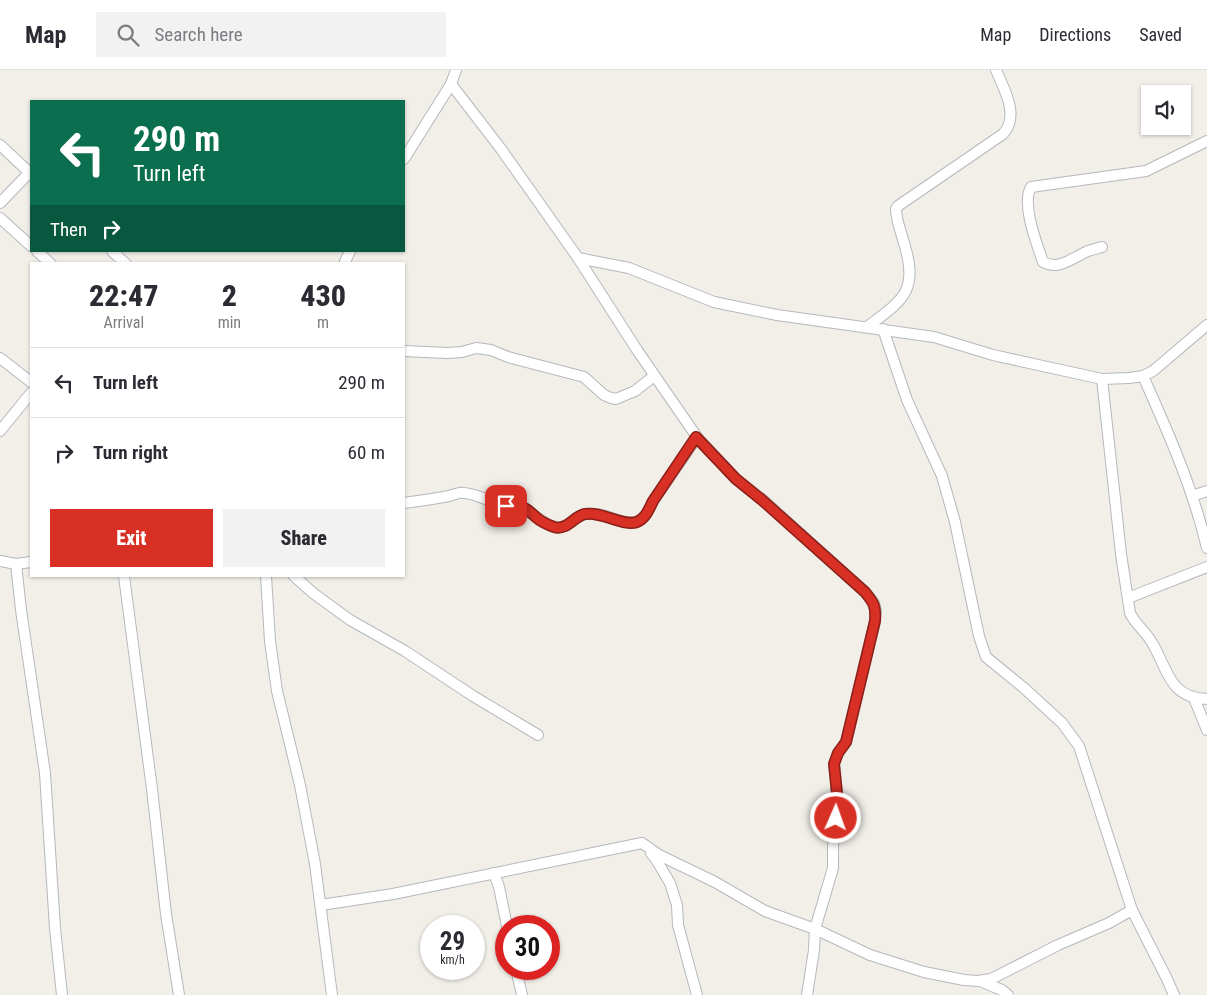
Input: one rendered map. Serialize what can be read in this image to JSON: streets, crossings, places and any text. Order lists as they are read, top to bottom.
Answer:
{
  "page": {
    "header": "Map",
    "search": "Search here",
    "nav": ["Map", "Directions", "Saved"],
    "turn": ["290 m", "Turn left"],
    "then": "Then",
    "eta": [
      "22:47",
      "Arrival",
      "2",
      "min",
      "430",
      "m"
    ],
    "list": [
      {
        "name": "Turn left",
        "value": "290 m"
      },
      {
        "name": "Turn right",
        "value": "60 m"
      }
    ],
    "buttons": ["Exit", "Share"],
    "speed": "29 km/h",
    "limit": "30"
  }
}
